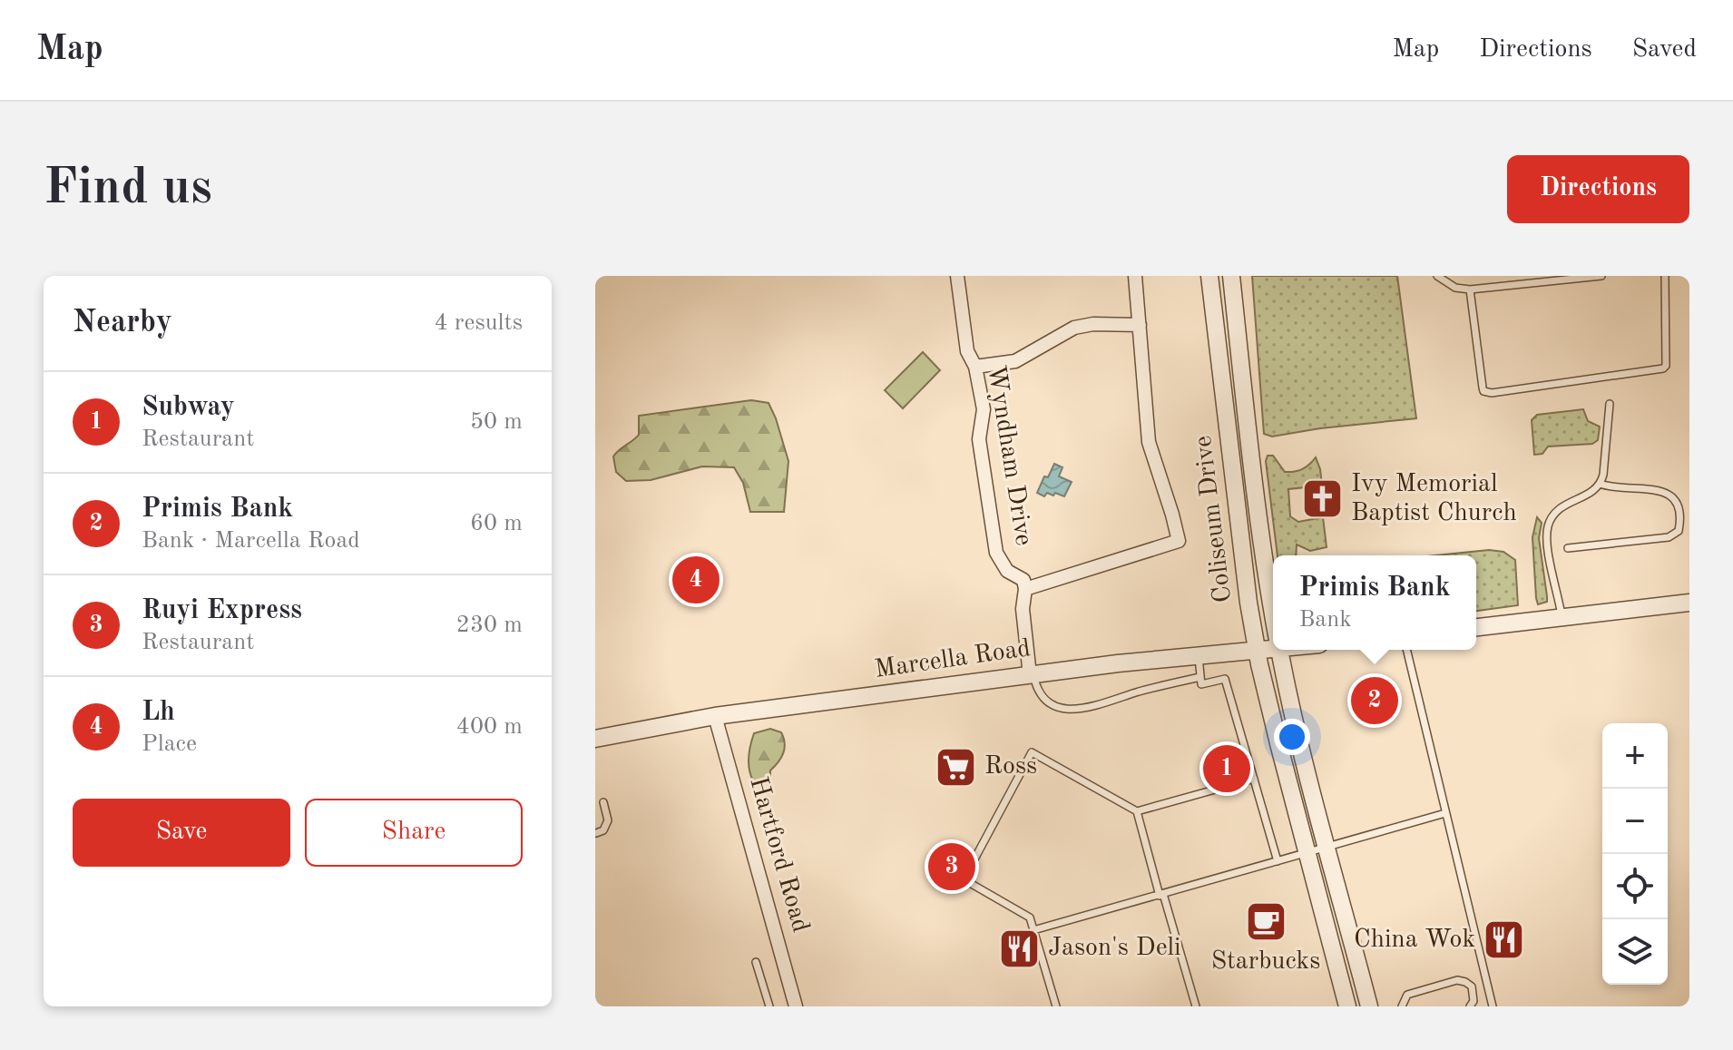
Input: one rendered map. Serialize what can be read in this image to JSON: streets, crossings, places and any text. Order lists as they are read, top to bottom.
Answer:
{
  "streets": {
    "street": [
      "Wyndham Drive",
      "Coliseum Drive",
      "Marcella Road",
      "Hartford Road"
    ]
  },
  "crossings": [
    ["Coliseum Drive", "Marcella Road"],
    ["Marcella Road", "Hartford Road"]
  ],
  "places": {
    "church": ["Ivy Memorial Baptist Church"],
    "supermarket": ["Ross"],
    "cafe": ["Starbucks"],
    "restaurant": ["China Wok", "Jason's Deli"]
  },
  "page": {
    "header": "Map",
    "nav": ["Map", "Directions", "Saved"],
    "buttons": [
      "Directions",
      ["Save", "Share"]
    ],
    "title": "Find us",
    "heading": ["Nearby", "4 results"],
    "list": [
      {
        "mark": "1",
        "name": "Subway",
        "note": "Restaurant",
        "value": "50 m"
      },
      {
        "mark": "2",
        "name": "Primis Bank",
        "note": "Bank · Marcella Road",
        "value": "60 m"
      },
      {
        "mark": "3",
        "name": "Ruyi Express",
        "note": "Restaurant",
        "value": "230 m"
      },
      {
        "mark": "4",
        "name": "Lh",
        "note": "Place",
        "value": "400 m"
      }
    ],
    "pins": [
      "4",
      "2",
      "1",
      "3"
    ],
    "popup": ["Primis Bank", "Bank"],
    "map_buttons": ["+", "−"]
  }
}
